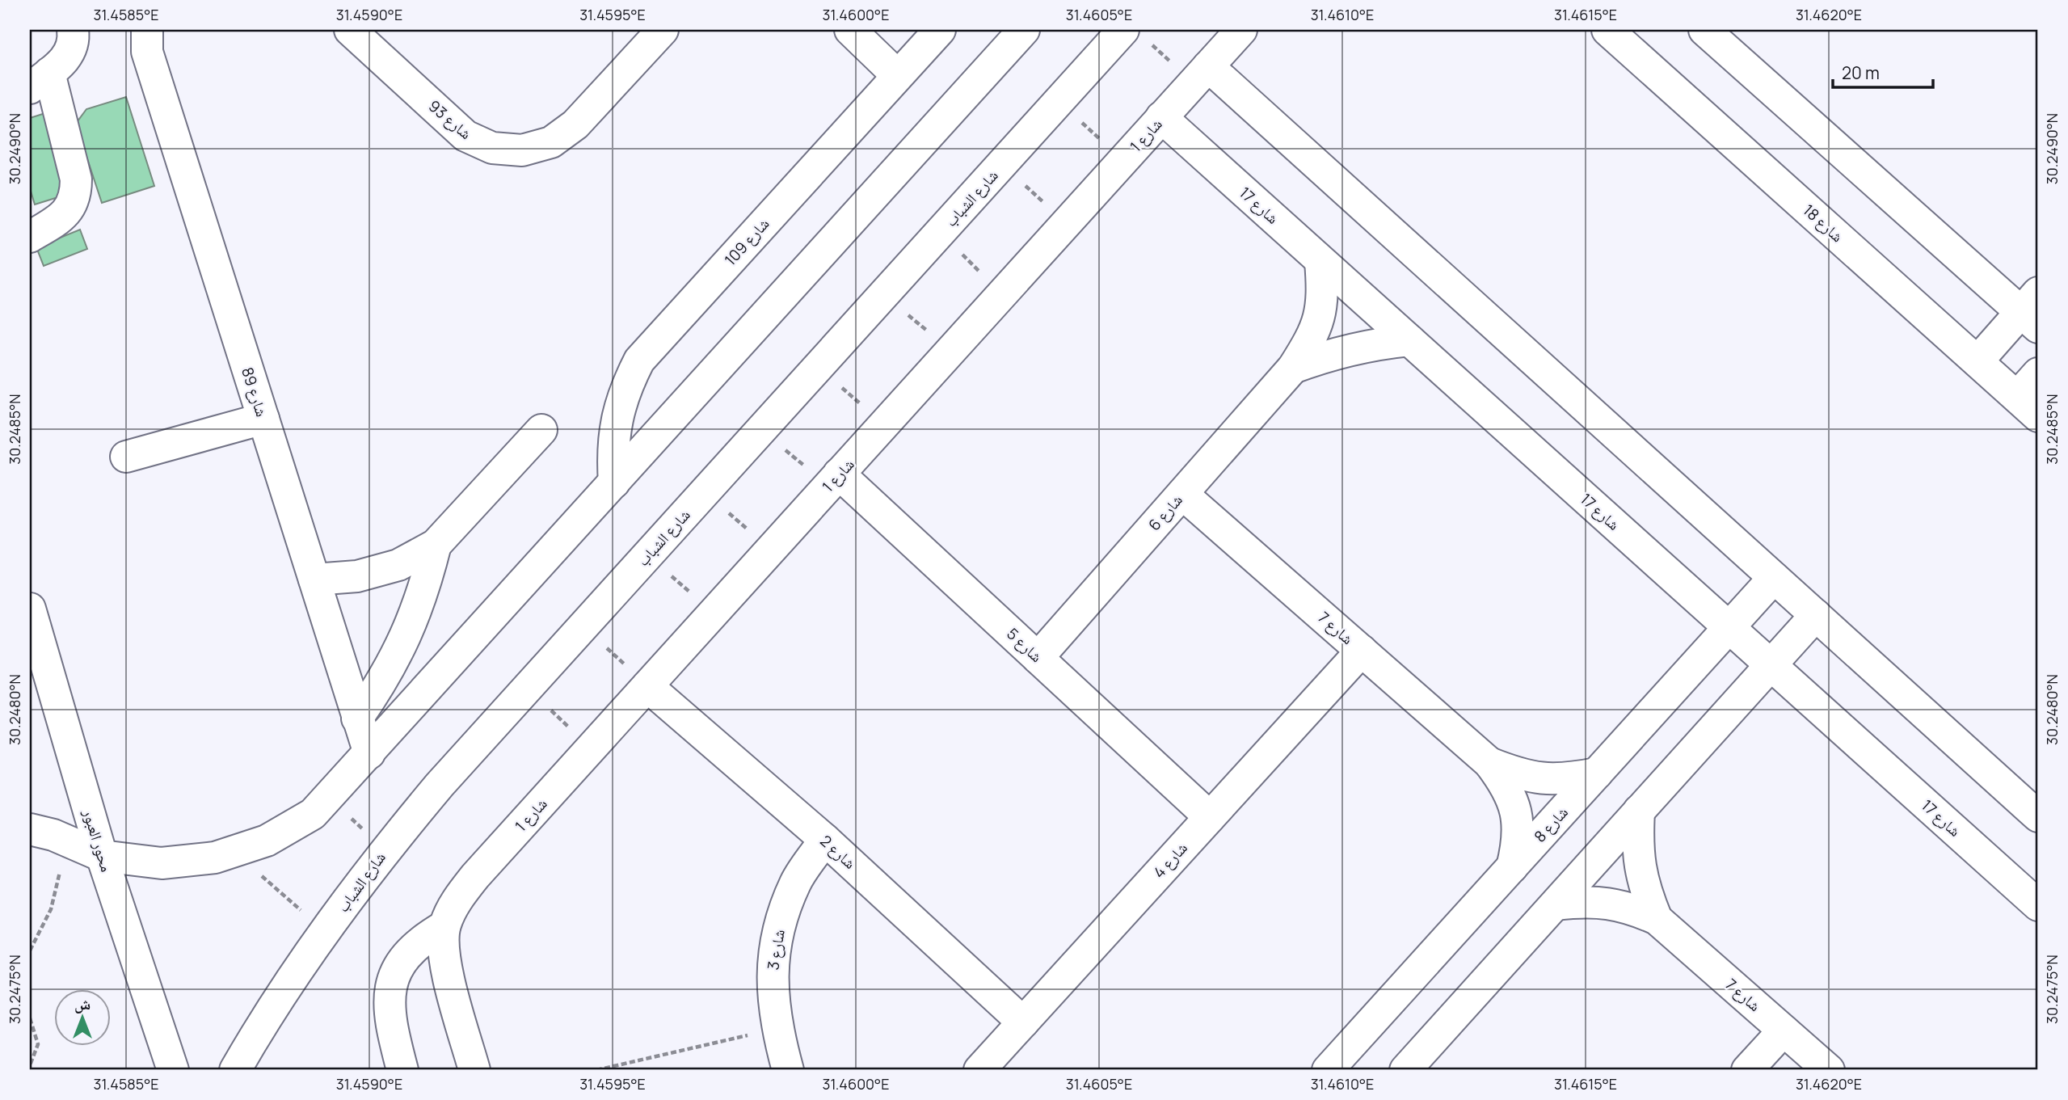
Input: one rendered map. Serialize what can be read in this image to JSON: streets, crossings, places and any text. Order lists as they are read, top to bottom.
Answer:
{
  "streets": {
    "main road": [
      "شارع 93",
      "شارع 1",
      "شارع الشباب",
      "شارع 17",
      "شارع 18",
      "شارع 109",
      "شارع 89",
      "شارع 6",
      "شارع 7",
      "شارع 5",
      "شارع 8",
      "محور العبور",
      "شارع 2",
      "شارع 4",
      "شارع 3"
    ]
  },
  "crossings": [
    ["شارع 1", "شارع 17"],
    ["شارع 1", "شارع 5"],
    ["شارع 1", "شارع 2"],
    ["شارع 17", "شارع 6"],
    ["شارع 17", "شارع 8"],
    ["شارع 6", "شارع 7"],
    ["شارع 6", "شارع 5"],
    ["شارع 7", "شارع 8"],
    ["شارع 7", "شارع 4"],
    ["شارع 5", "شارع 4"],
    ["شارع 2", "شارع 4"],
    ["شارع 2", "شارع 3"]
  ],
  "scale_bar": "20 m",
  "north": "top",
  "coordinates": [
    "31.4585°E",
    "31.4590°E",
    "31.4595°E",
    "31.4600°E",
    "31.4605°E",
    "31.4610°E",
    "31.4615°E",
    "31.4620°E",
    "30.2490°N",
    "30.2485°N",
    "30.2480°N",
    "30.2475°N"
  ]
}
